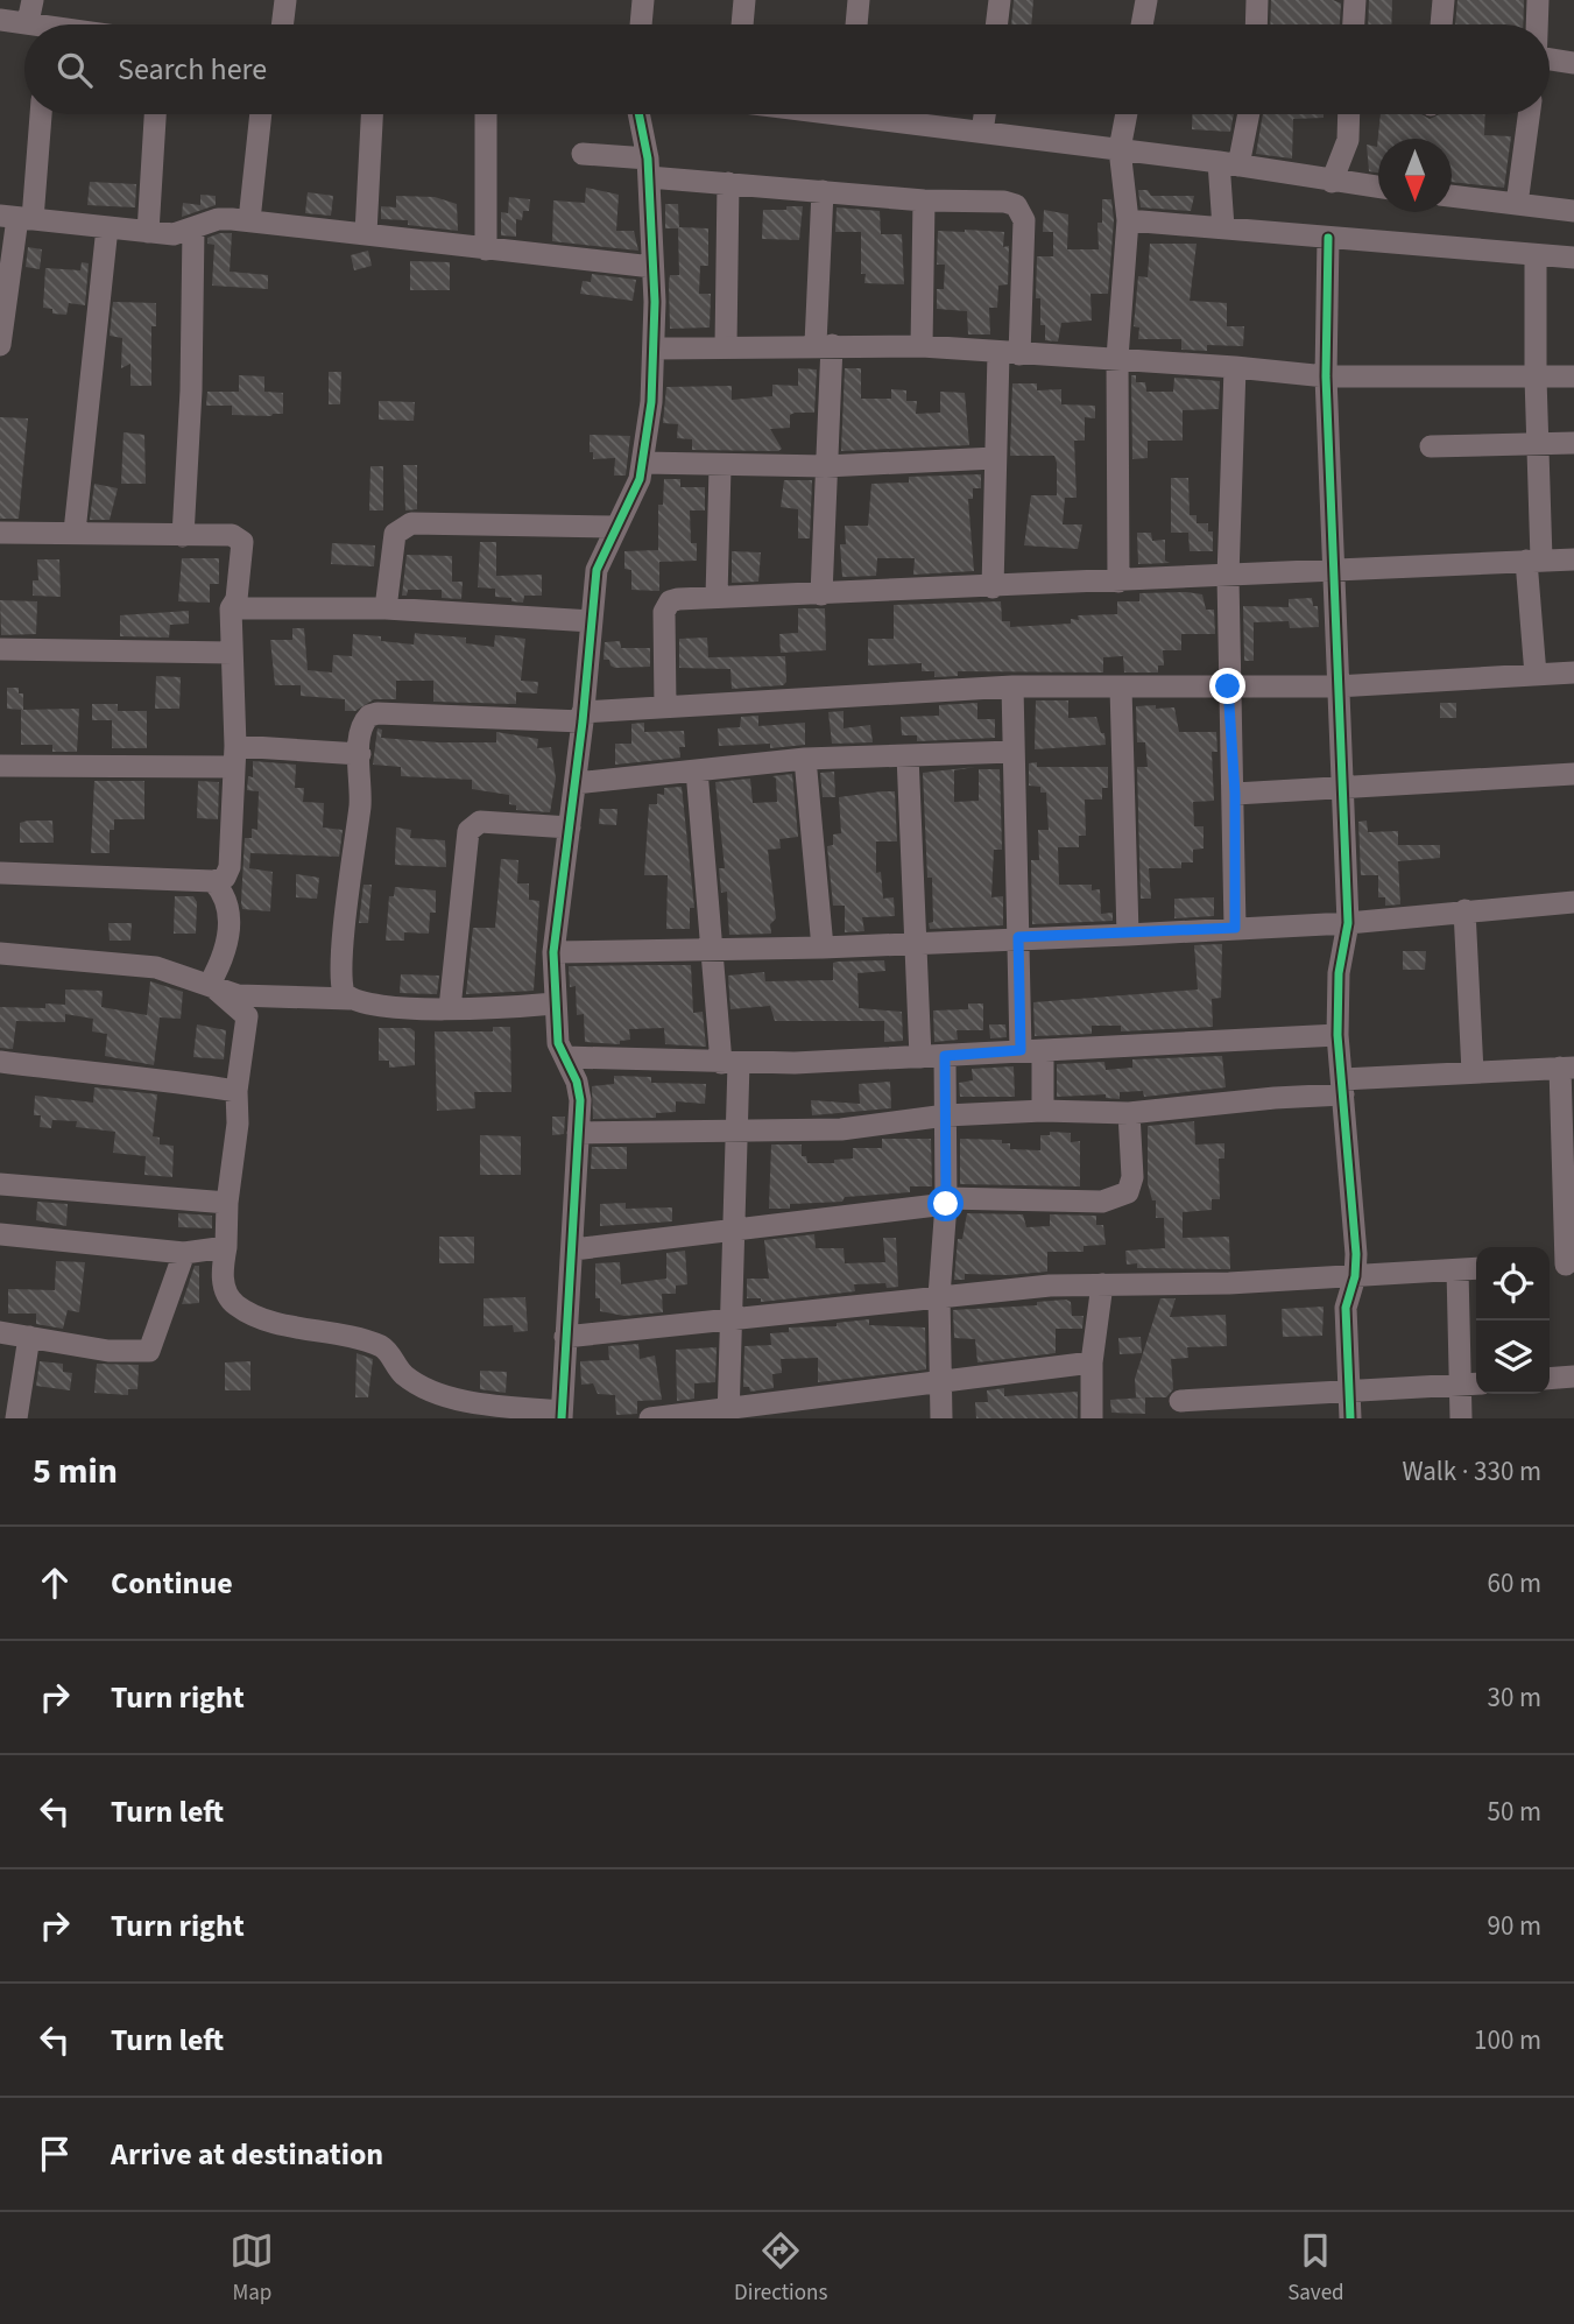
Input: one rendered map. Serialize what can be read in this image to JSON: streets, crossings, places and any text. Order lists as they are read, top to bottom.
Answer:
{
  "north": "bottom",
  "page": {
    "search": "Search here",
    "heading": ["5 min", "Walk · 330 m"],
    "list": [
      ["Continue", "60 m"],
      ["Turn right", "30 m"],
      ["Turn left", "50 m"],
      ["Turn right", "90 m"],
      ["Turn left", "100 m"],
      "Arrive at destination"
    ],
    "nav": ["Map", "Directions", "Saved"]
  }
}
